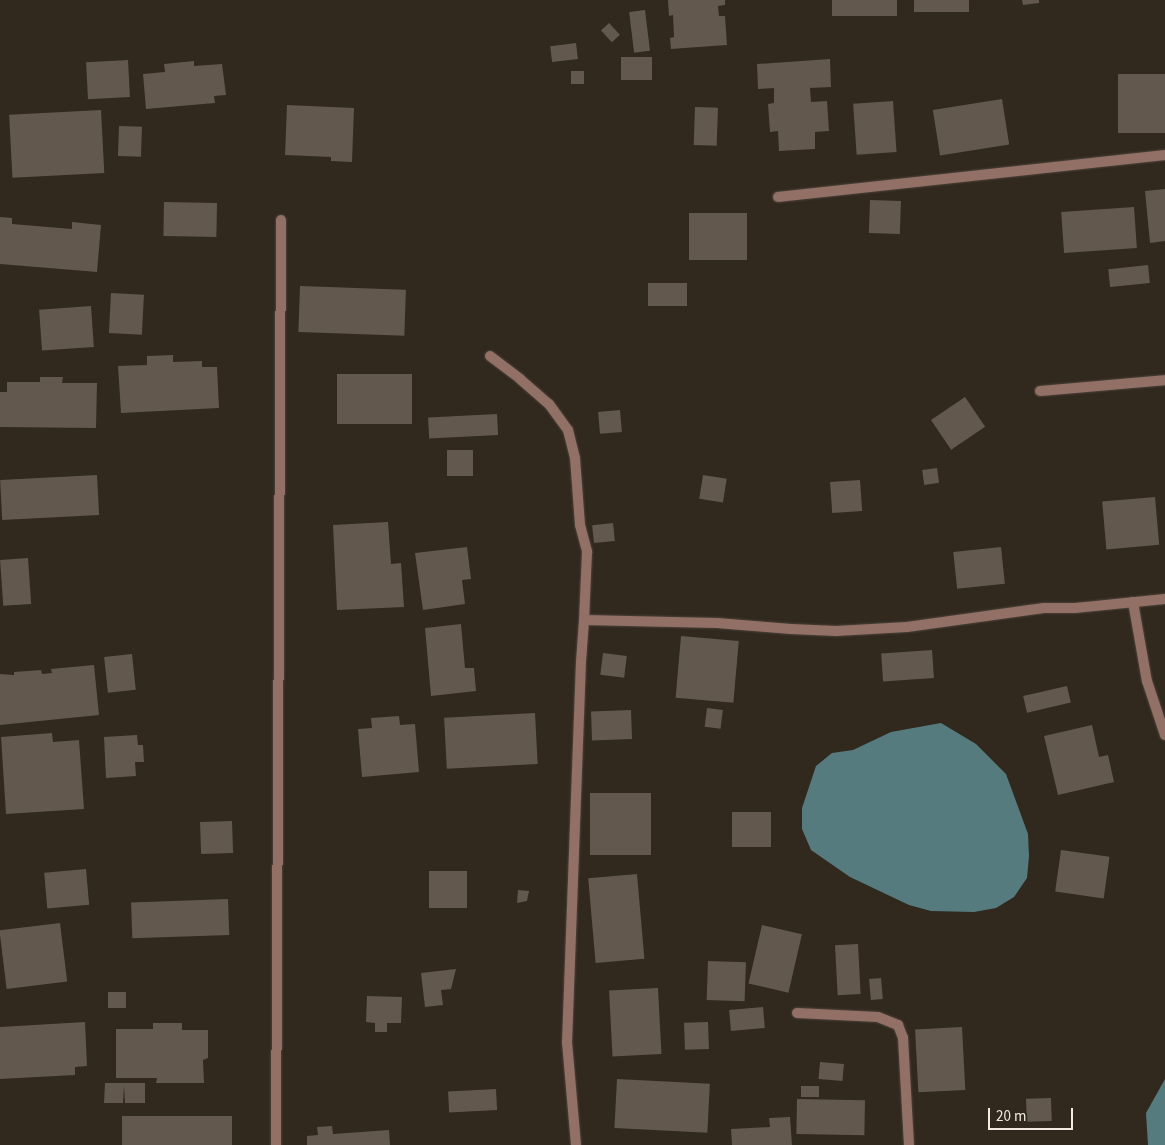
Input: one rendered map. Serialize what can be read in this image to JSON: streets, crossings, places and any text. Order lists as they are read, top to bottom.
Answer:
{
  "scale_bar": "20 m"
}
